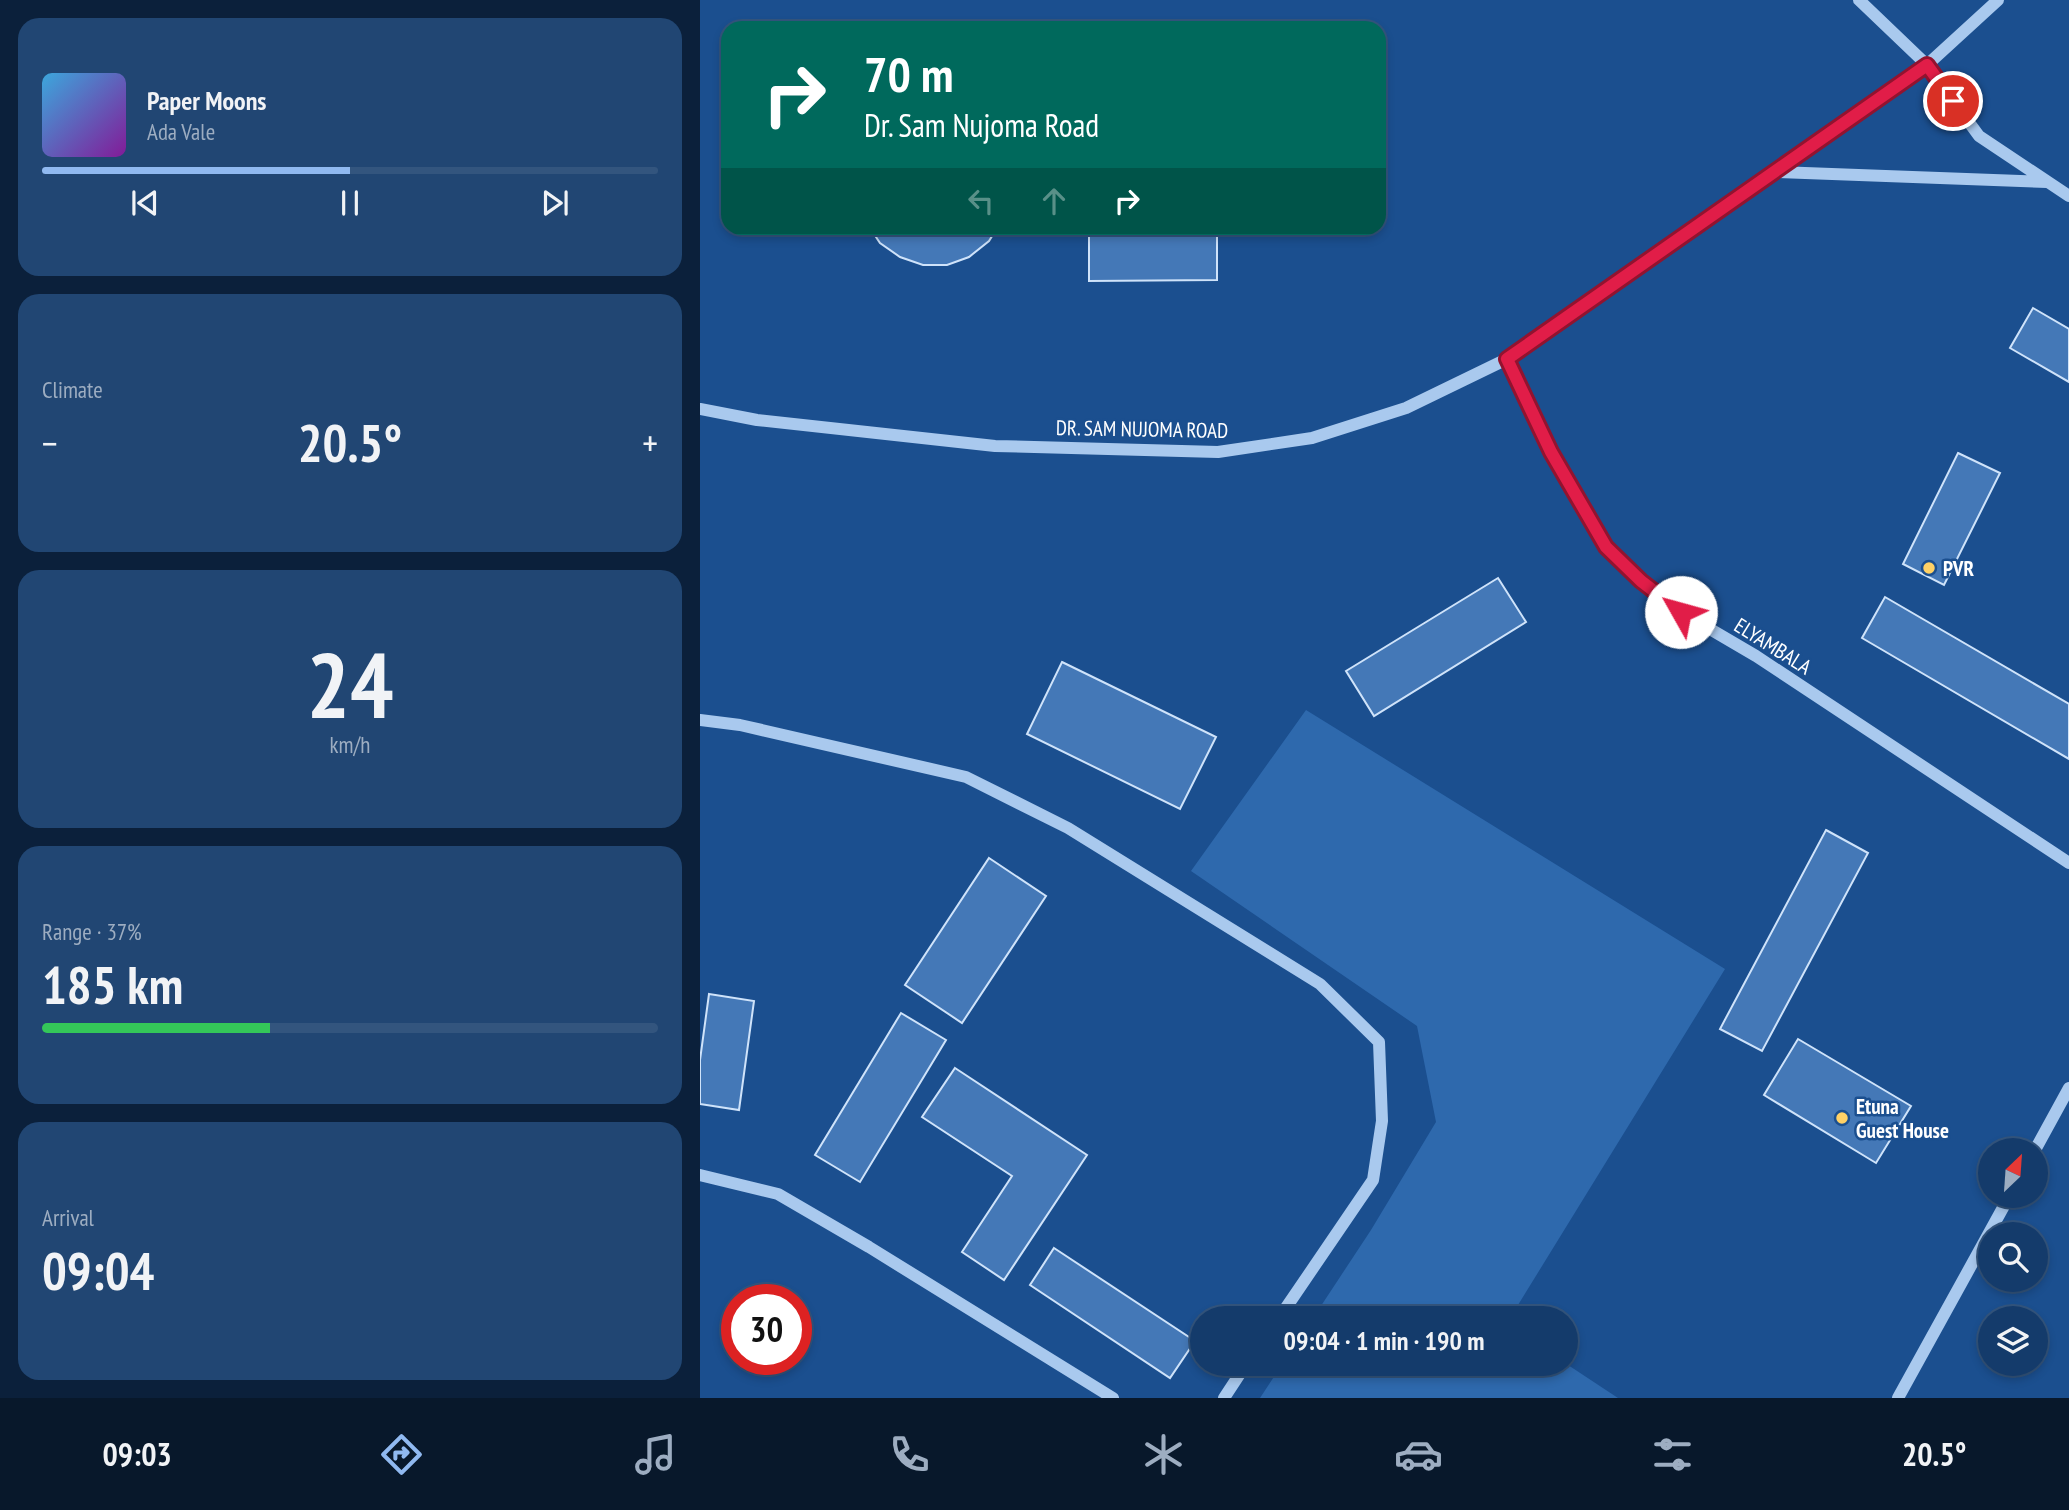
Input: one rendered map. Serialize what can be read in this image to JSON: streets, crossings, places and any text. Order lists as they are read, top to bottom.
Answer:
{
  "streets": {
    "street": ["DR. SAM NUJOMA ROAD", "ELYAMBALA"]
  },
  "crossings": [
    ["DR. SAM NUJOMA ROAD", "ELYAMBALA"]
  ],
  "places": ["PVR", "Etuna Guest House"],
  "north": "top right",
  "page": {
    "turn": ["70 m", "Dr. Sam Nujoma Road"],
    "song": ["Paper Moons", "Ada Vale"],
    "tile": [
      "Climate",
      ["24", "km/h"],
      ["Range · 37%", "185 km"],
      ["Arrival", "09:04"]
    ],
    "heat": ["−", "20.5°", "+"],
    "limit": "30",
    "trip": "09:04 · 1 min · 190 m",
    "tabs": ["09:03", "20.5°"]
  }
}
